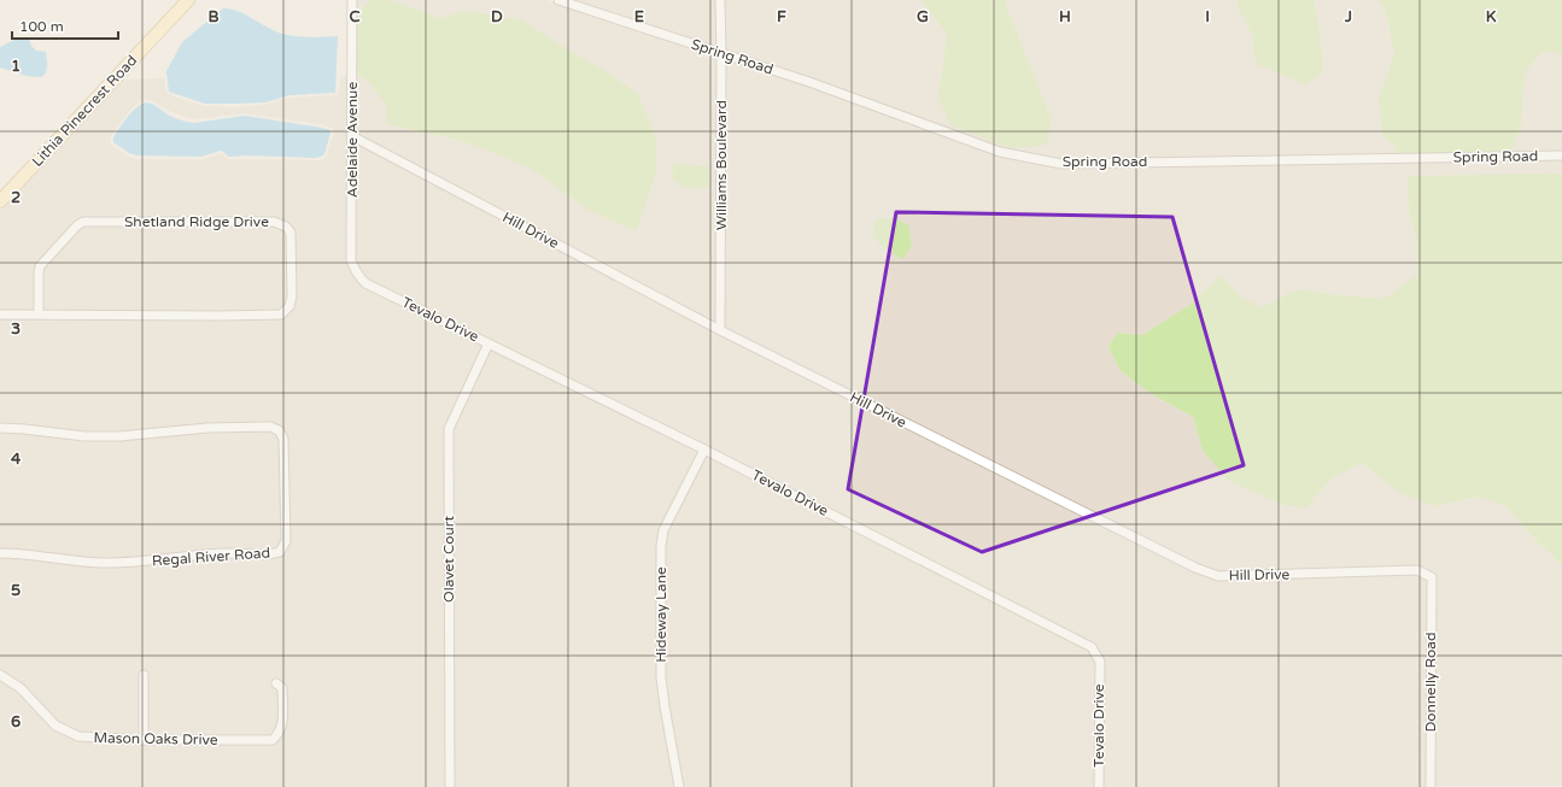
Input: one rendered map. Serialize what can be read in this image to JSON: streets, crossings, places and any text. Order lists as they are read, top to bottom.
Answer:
{
  "streets": {
    "main road": ["Lithia Pinecrest Road"],
    "street": [
      "Spring Road",
      "Adelaide Avenue",
      "Williams Boulevard",
      "Shetland Ridge Drive",
      "Hill Drive",
      "Tevalo Drive",
      "Regal River Road",
      "Olavet Court",
      "Hideway Lane",
      "Donnelly Road",
      "Mason Oaks Drive"
    ]
  },
  "crossings": [
    ["Spring Road", "Williams Boulevard"],
    ["Adelaide Avenue", "Hill Drive"],
    ["Adelaide Avenue", "Tevalo Drive"],
    ["Williams Boulevard", "Hill Drive"],
    ["Hill Drive", "Donnelly Road"],
    ["Tevalo Drive", "Olavet Court"],
    ["Tevalo Drive", "Hideway Lane"]
  ],
  "scale_bar": "100 m",
  "grid": {
    "columns": [
      "B",
      "C",
      "D",
      "E",
      "F",
      "G",
      "H",
      "I",
      "J",
      "K"
    ],
    "rows": [
      "1",
      "2",
      "3",
      "4",
      "5",
      "6"
    ]
  }
}
